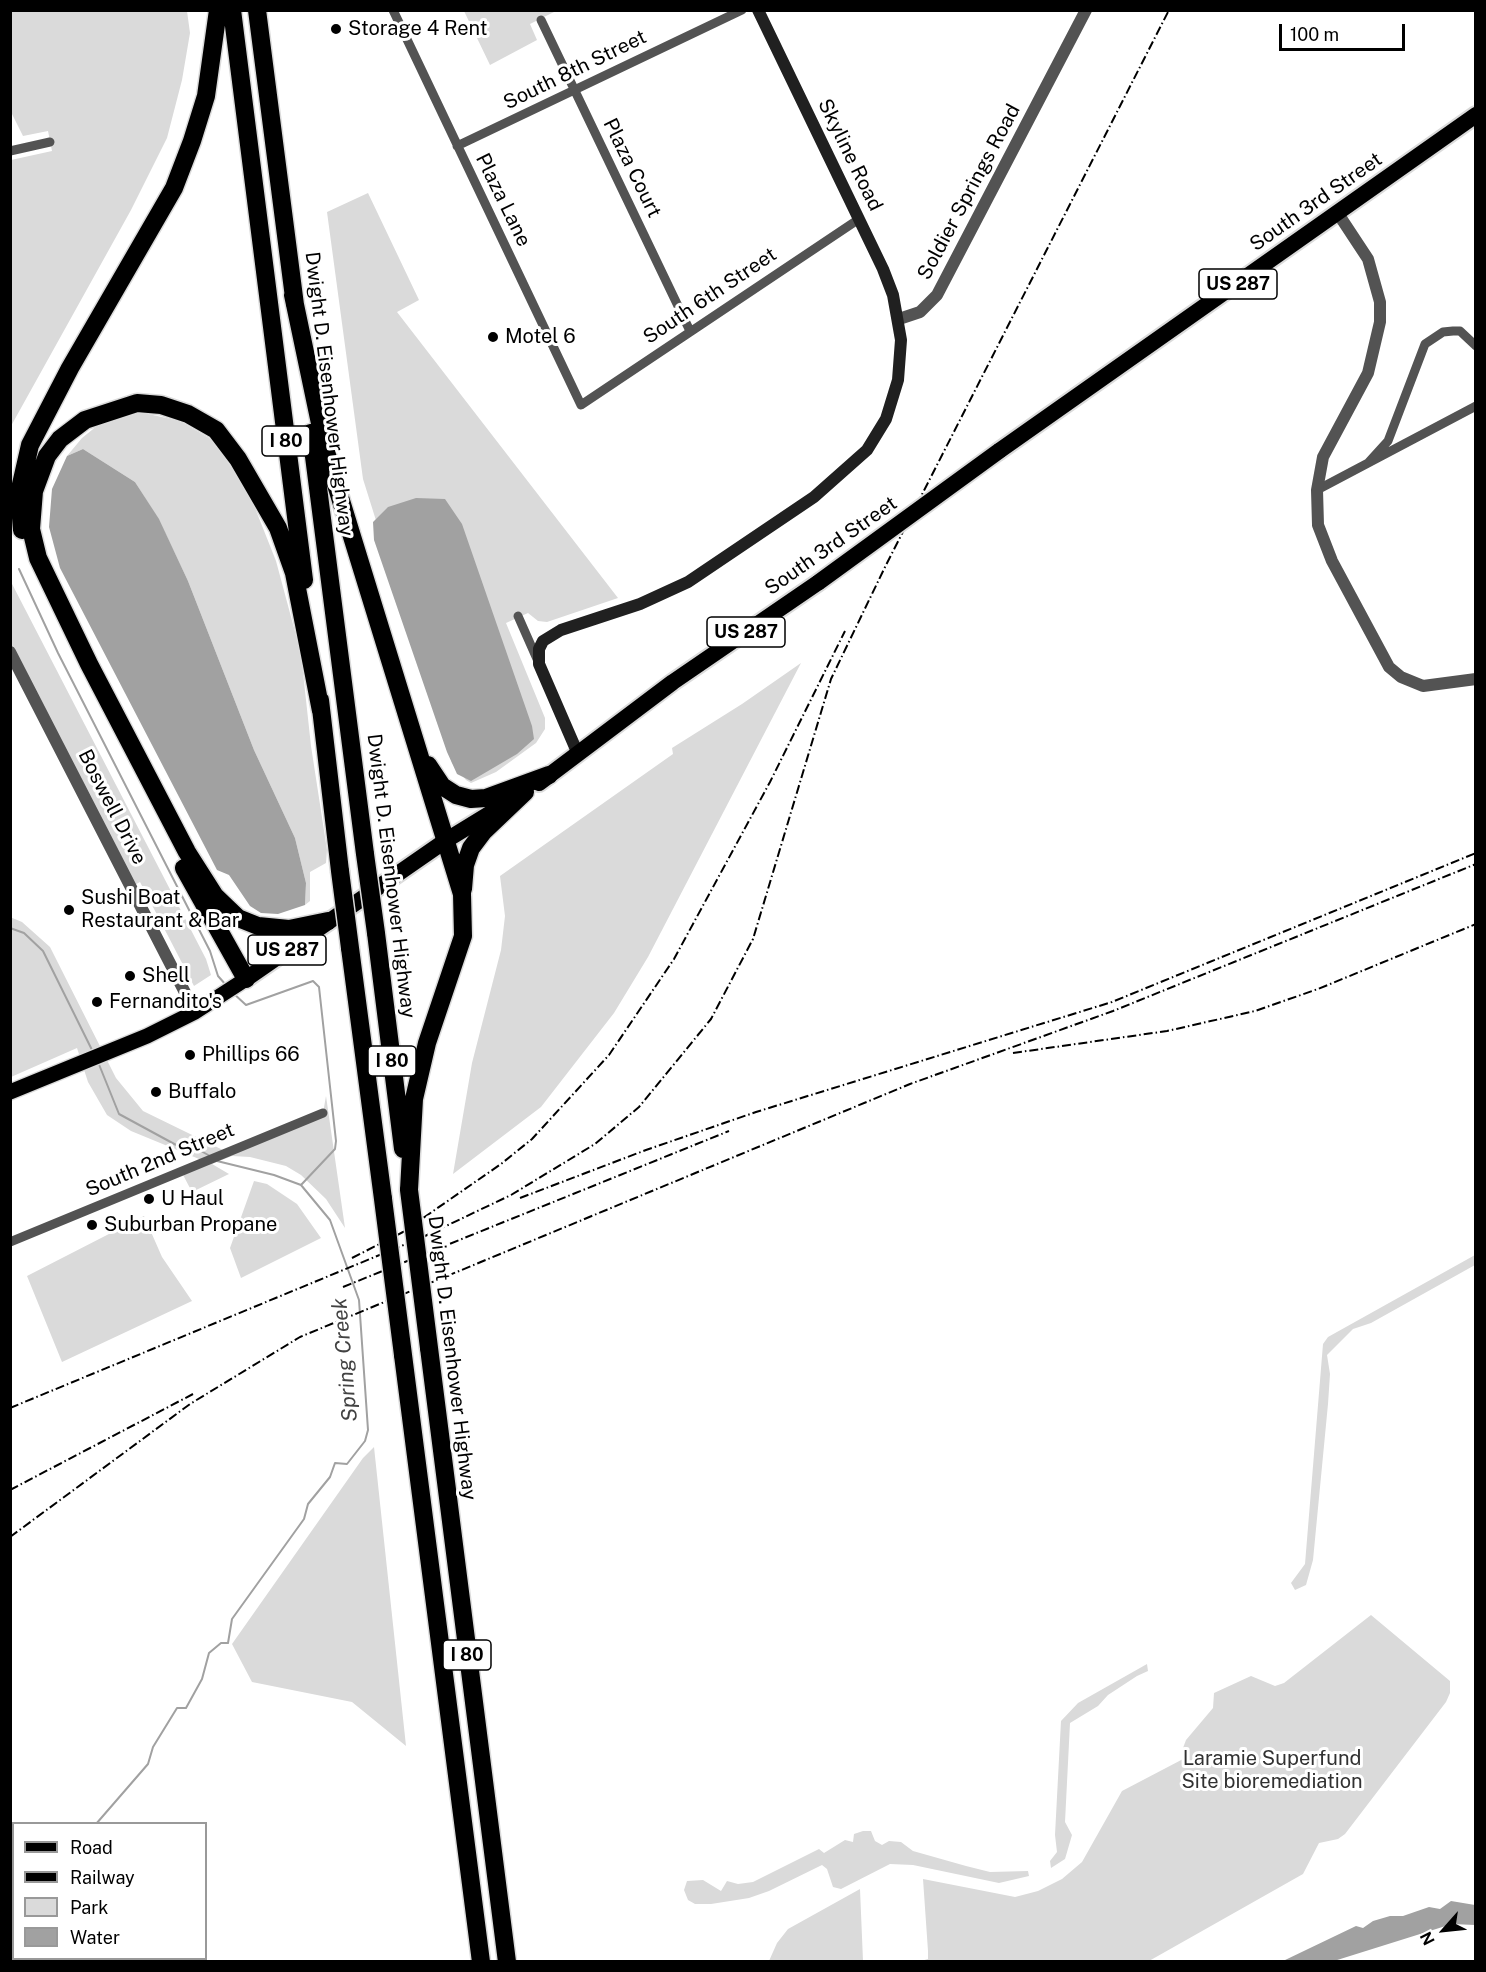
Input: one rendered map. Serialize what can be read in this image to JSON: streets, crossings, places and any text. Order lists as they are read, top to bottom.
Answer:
{
  "streets": {
    "highway": [
      "South 3rd Street",
      "US 287",
      "Dwight D. Eisenhower Highway",
      "I 80"
    ],
    "main road": ["Skyline Road"],
    "street": [
      "South 8th Street",
      "Plaza Court",
      "Soldier Springs Road",
      "Plaza Lane",
      "South 6th Street",
      "Boswell Drive",
      "South 2nd Street"
    ]
  },
  "crossings": [
    ["South 8th Street", "Plaza Court"],
    ["South 8th Street", "Plaza Lane"],
    ["Skyline Road", "Soldier Springs Road"],
    ["Skyline Road", "South 6th Street"],
    ["Plaza Court", "South 6th Street"],
    ["Plaza Lane", "South 6th Street"],
    ["South 3rd Street", "Boswell Drive"]
  ],
  "water": ["Spring Creek"],
  "parks": ["Laramie Superfund Site bioremediation"],
  "places": [
    "Storage 4 Rent",
    "Motel 6",
    "Sushi Boat Restaurant & Bar",
    "Shell",
    "Fernandito's",
    "Phillips 66",
    "Buffalo",
    "U Haul",
    "Suburban Propane"
  ],
  "legend": [
    "Road",
    "Railway",
    "Park",
    "Water"
  ],
  "scale_bar": "100 m",
  "north": "bottom left"
}
